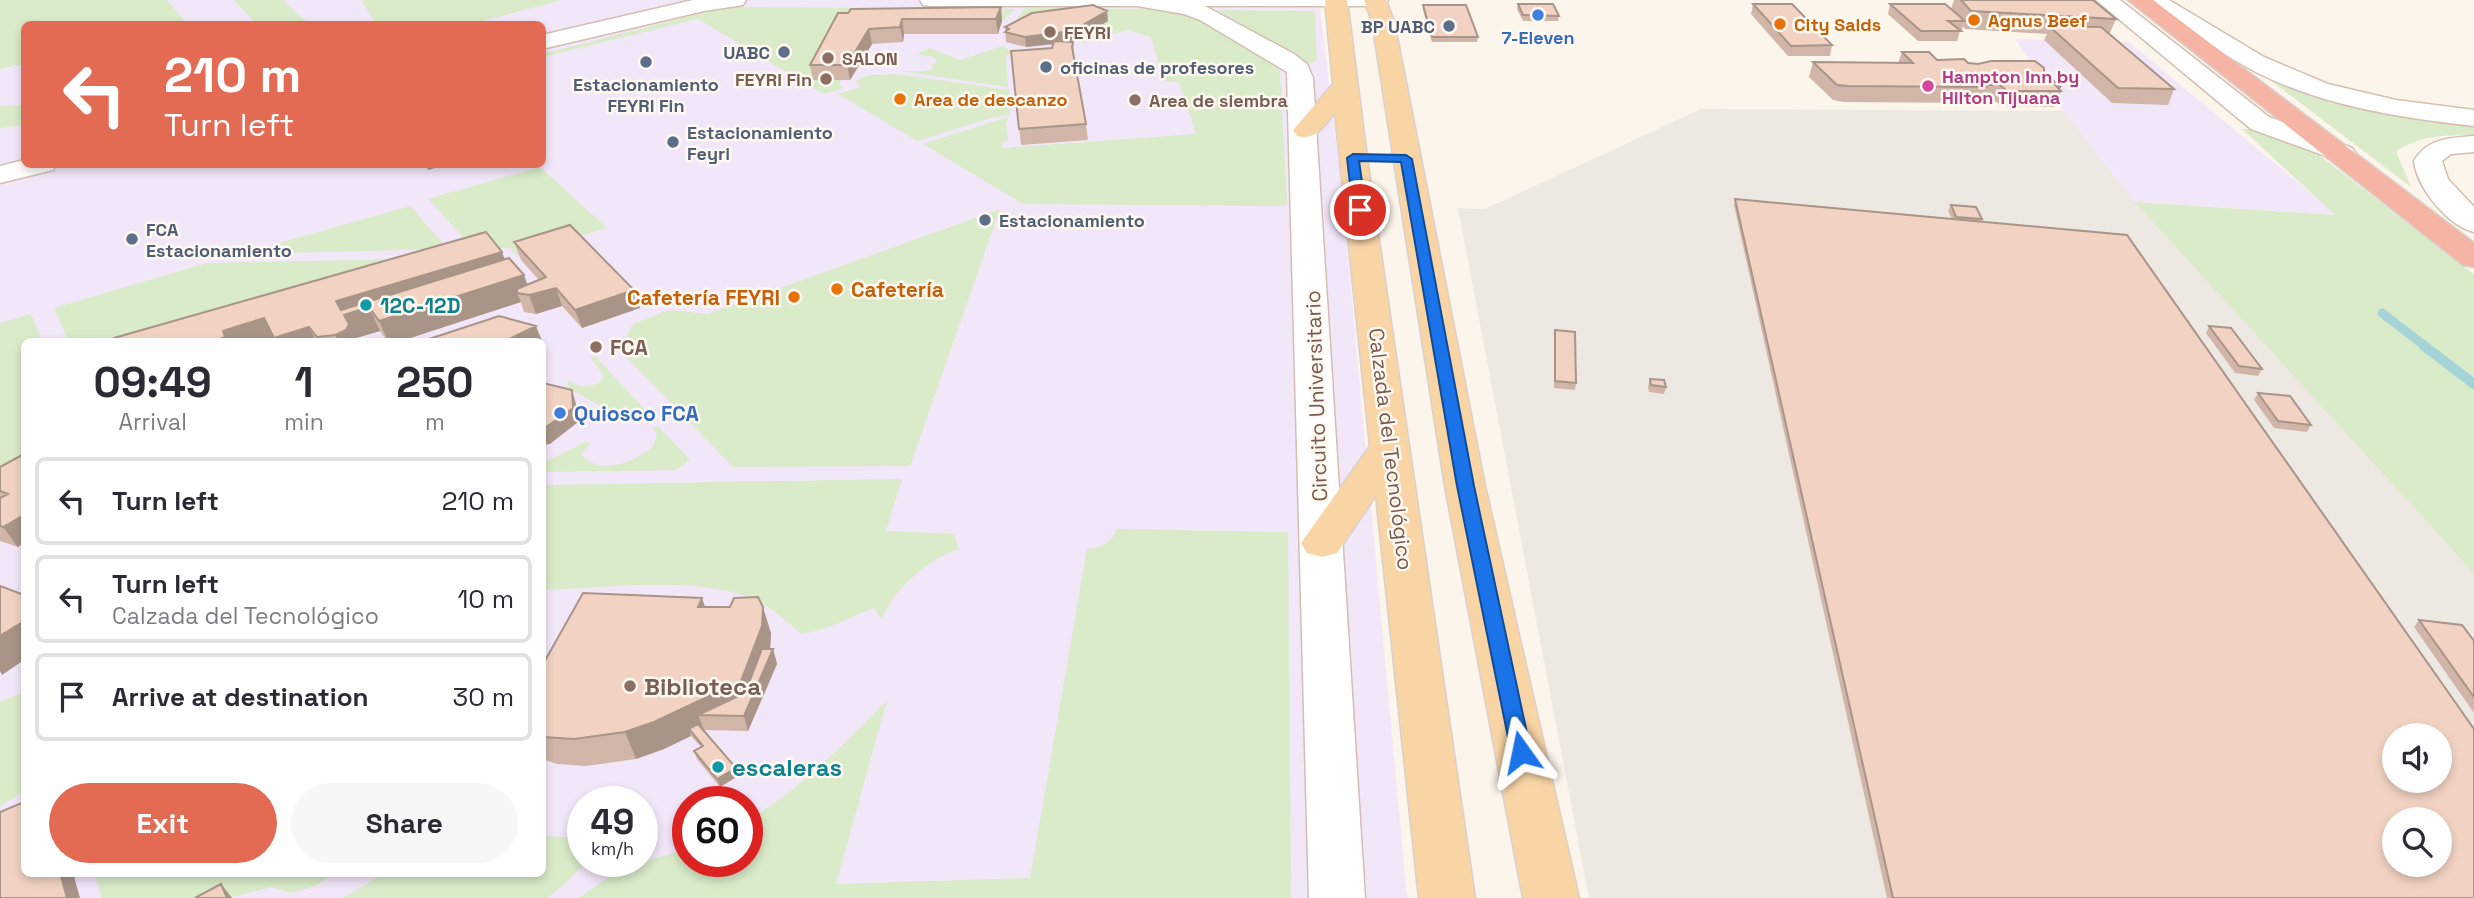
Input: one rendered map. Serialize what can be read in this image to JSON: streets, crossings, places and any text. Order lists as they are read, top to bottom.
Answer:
{
  "streets": {
    "main road": ["Calzada del Tecnológico"],
    "street": ["Circuito Universitario"]
  },
  "places": [
    "7-Eleven",
    "Agnus Beef",
    "City Salds",
    "BP UABC",
    "FEYRI",
    "UABC",
    "SALON",
    "Estacionamiento FEYRI Fin",
    "oficinas de profesores",
    "FEYRI Fin",
    "Hampton Inn by Hilton Tijuana",
    "Area de descanzo",
    "Area de siembra",
    "Estacionamiento Feyri",
    "Estacionamiento",
    "FCA Estacionamiento",
    "Cafetería",
    "Cafetería FEYRI",
    "12C-12D",
    "FCA",
    "Quiosco FCA",
    "Biblioteca",
    "escaleras"
  ],
  "page": {
    "turn": ["210 m", "Turn left"],
    "eta": [
      "09:49",
      "Arrival",
      "1",
      "min",
      "250",
      "m"
    ],
    "list": [
      {
        "name": "Turn left",
        "value": "210 m"
      },
      {
        "name": "Turn left",
        "note": "Calzada del Tecnológico",
        "value": "10 m"
      },
      {
        "name": "Arrive at destination",
        "value": "30 m"
      }
    ],
    "buttons": ["Exit", "Share"],
    "speed": "49 km/h",
    "limit": "60"
  }
}
